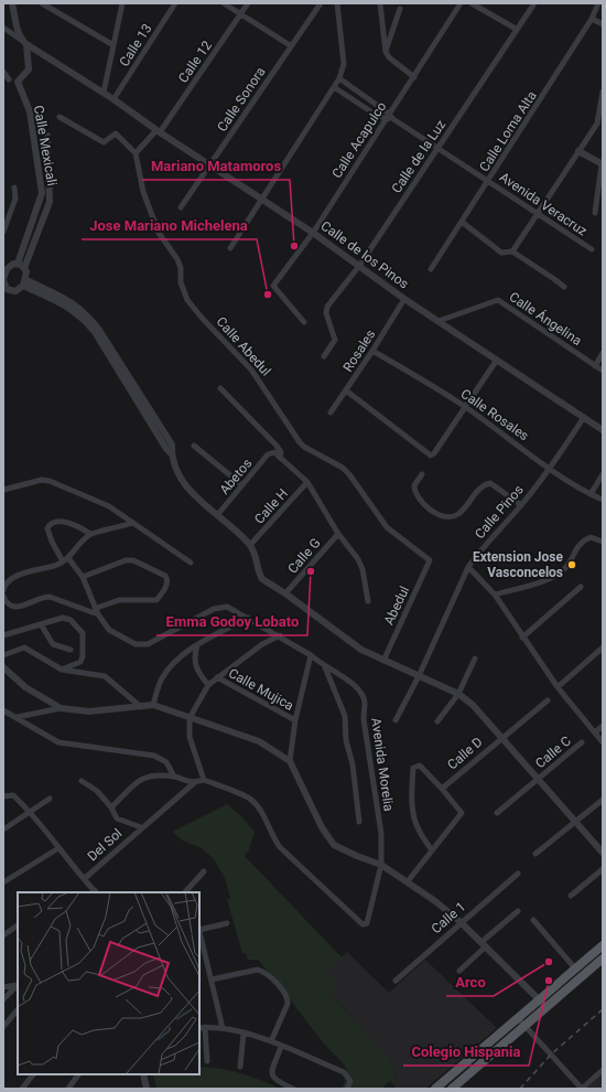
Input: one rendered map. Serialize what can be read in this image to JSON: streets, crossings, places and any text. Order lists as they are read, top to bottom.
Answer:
{
  "streets": {
    "street": [
      "Calle 13",
      "Calle 12",
      "Calle Sonora",
      "Calle Loma Alta",
      "Calle Acapulco",
      "Calle Mexicali",
      "Calle de la Luz",
      "Avenida Veracruz",
      "Calle de los Pinos",
      "Calle Ángelina",
      "Calle Abedul",
      "Rosales",
      "Calle Rosales",
      "Abetos",
      "Calle H",
      "Calle Pinos",
      "Calle G",
      "Abedul",
      "Calle Mujica",
      "Calle C",
      "Calle D",
      "Avenida Morelia",
      "Del Sol",
      "Calle 1"
    ]
  },
  "crossings": [
    ["Calle 13", "Calle de los Pinos"],
    ["Calle 12", "Calle de los Pinos"],
    ["Calle Sonora", "Calle de los Pinos"],
    ["Calle Loma Alta", "Avenida Veracruz"],
    ["Calle Acapulco", "Avenida Veracruz"],
    ["Calle Acapulco", "Calle de los Pinos"],
    ["Calle de la Luz", "Avenida Veracruz"],
    ["Calle de la Luz", "Calle de los Pinos"],
    ["Calle de los Pinos", "Calle Ángelina"],
    ["Calle de los Pinos", "Rosales"],
    ["Calle de los Pinos", "Calle Pinos"],
    ["Calle Abedul", "Abedul"],
    ["Rosales", "Calle Rosales"],
    ["Calle Rosales", "Calle Pinos"],
    ["Avenida Morelia", "Del Sol"]
  ],
  "places": [
    "Mariano Matamoros",
    "Jose Mariano Michelena",
    "Extension Jose Vasconcelos",
    "Emma Godoy Lobato",
    "Arco",
    "Colegio Hispania"
  ]
}
